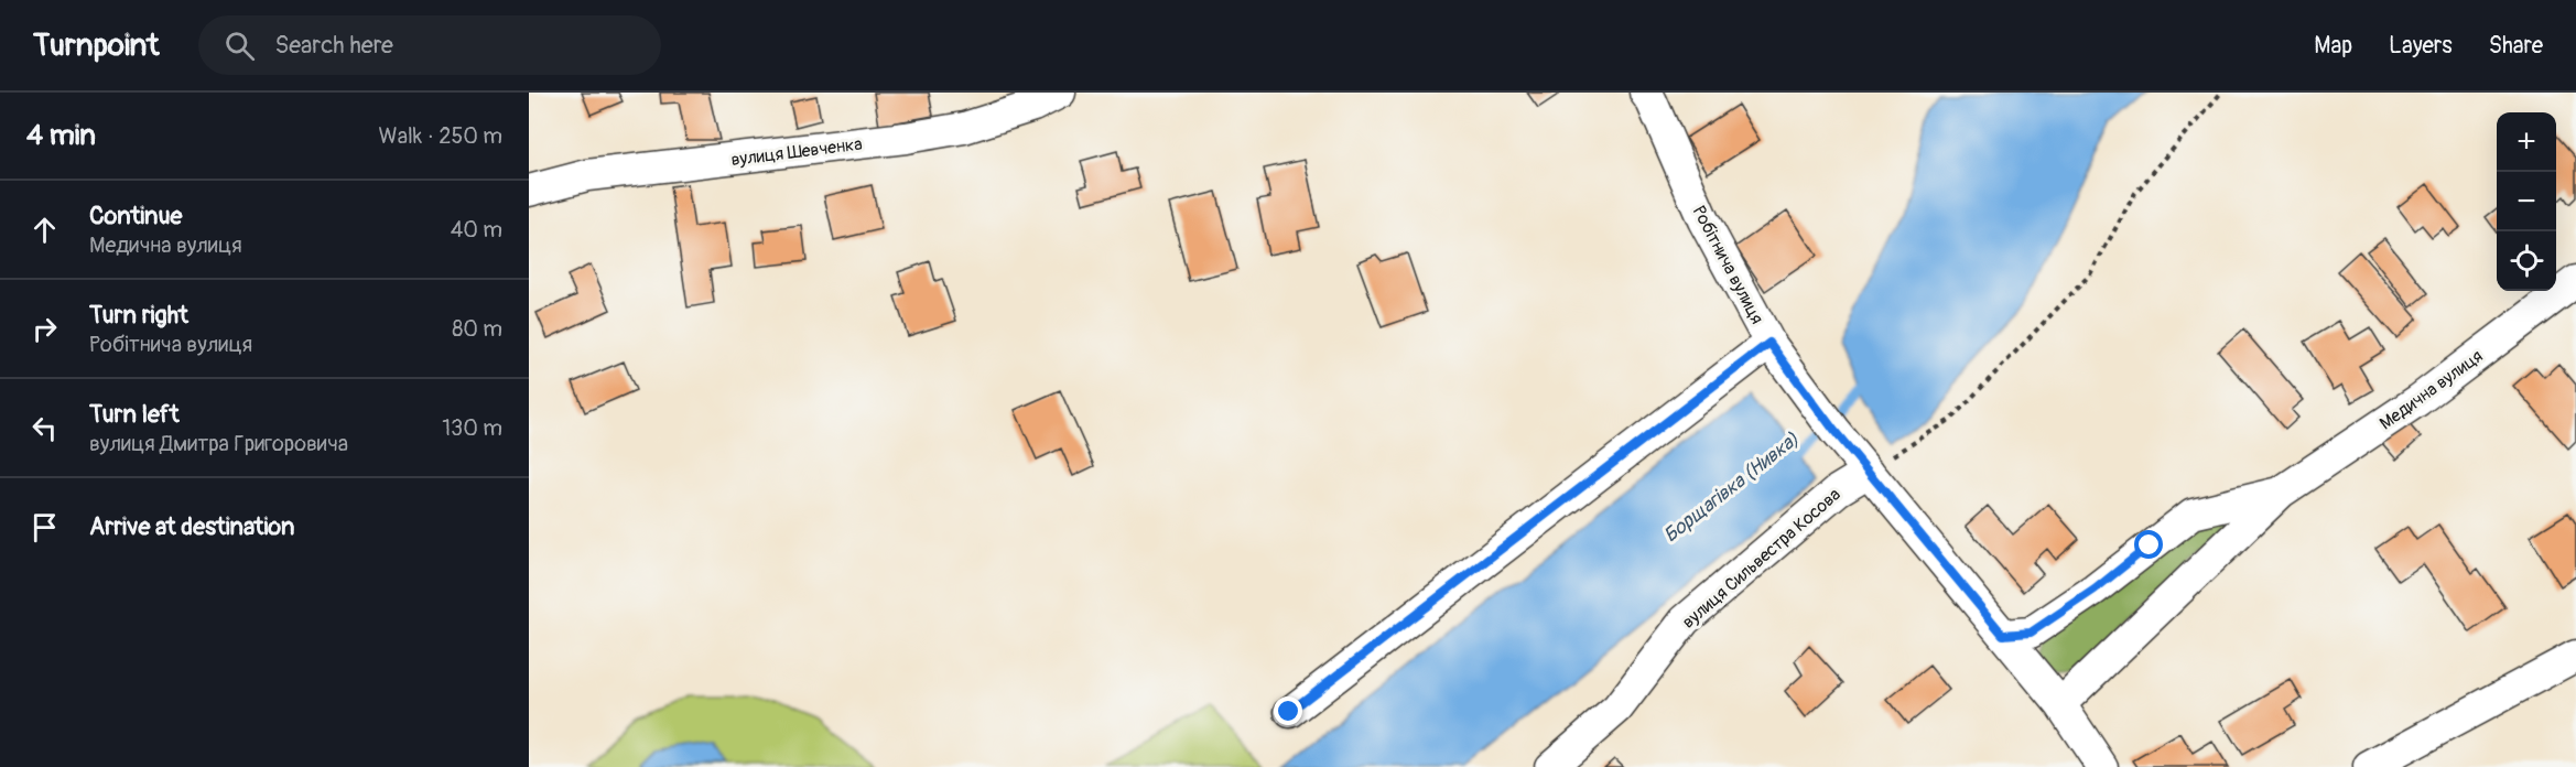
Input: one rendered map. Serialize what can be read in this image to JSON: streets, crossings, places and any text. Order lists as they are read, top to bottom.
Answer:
{
  "streets": {
    "street": [
      "вулиця Шевченка",
      "Робітнича вулиця",
      "Медична вулиця",
      "вулиця Сильвестра Косова"
    ]
  },
  "crossings": [
    ["Робітнича вулиця", "Медична вулиця"],
    ["Робітнича вулиця", "вулиця Сильвестра Косова"]
  ],
  "water": ["Борщагівка (Нивка)"],
  "page": {
    "header": "Turnpoint",
    "search": "Search here",
    "nav": ["Map", "Layers", "Share"],
    "heading": ["4 min", "Walk · 250 m"],
    "map_buttons": ["+", "−"],
    "list": [
      ["Continue", "Медична вулиця", "40 m"],
      ["Turn right", "Робітнича вулиця", "80 m"],
      ["Turn left", "вулиця Дмитра Григоровича", "130 m"],
      "Arrive at destination"
    ]
  }
}
